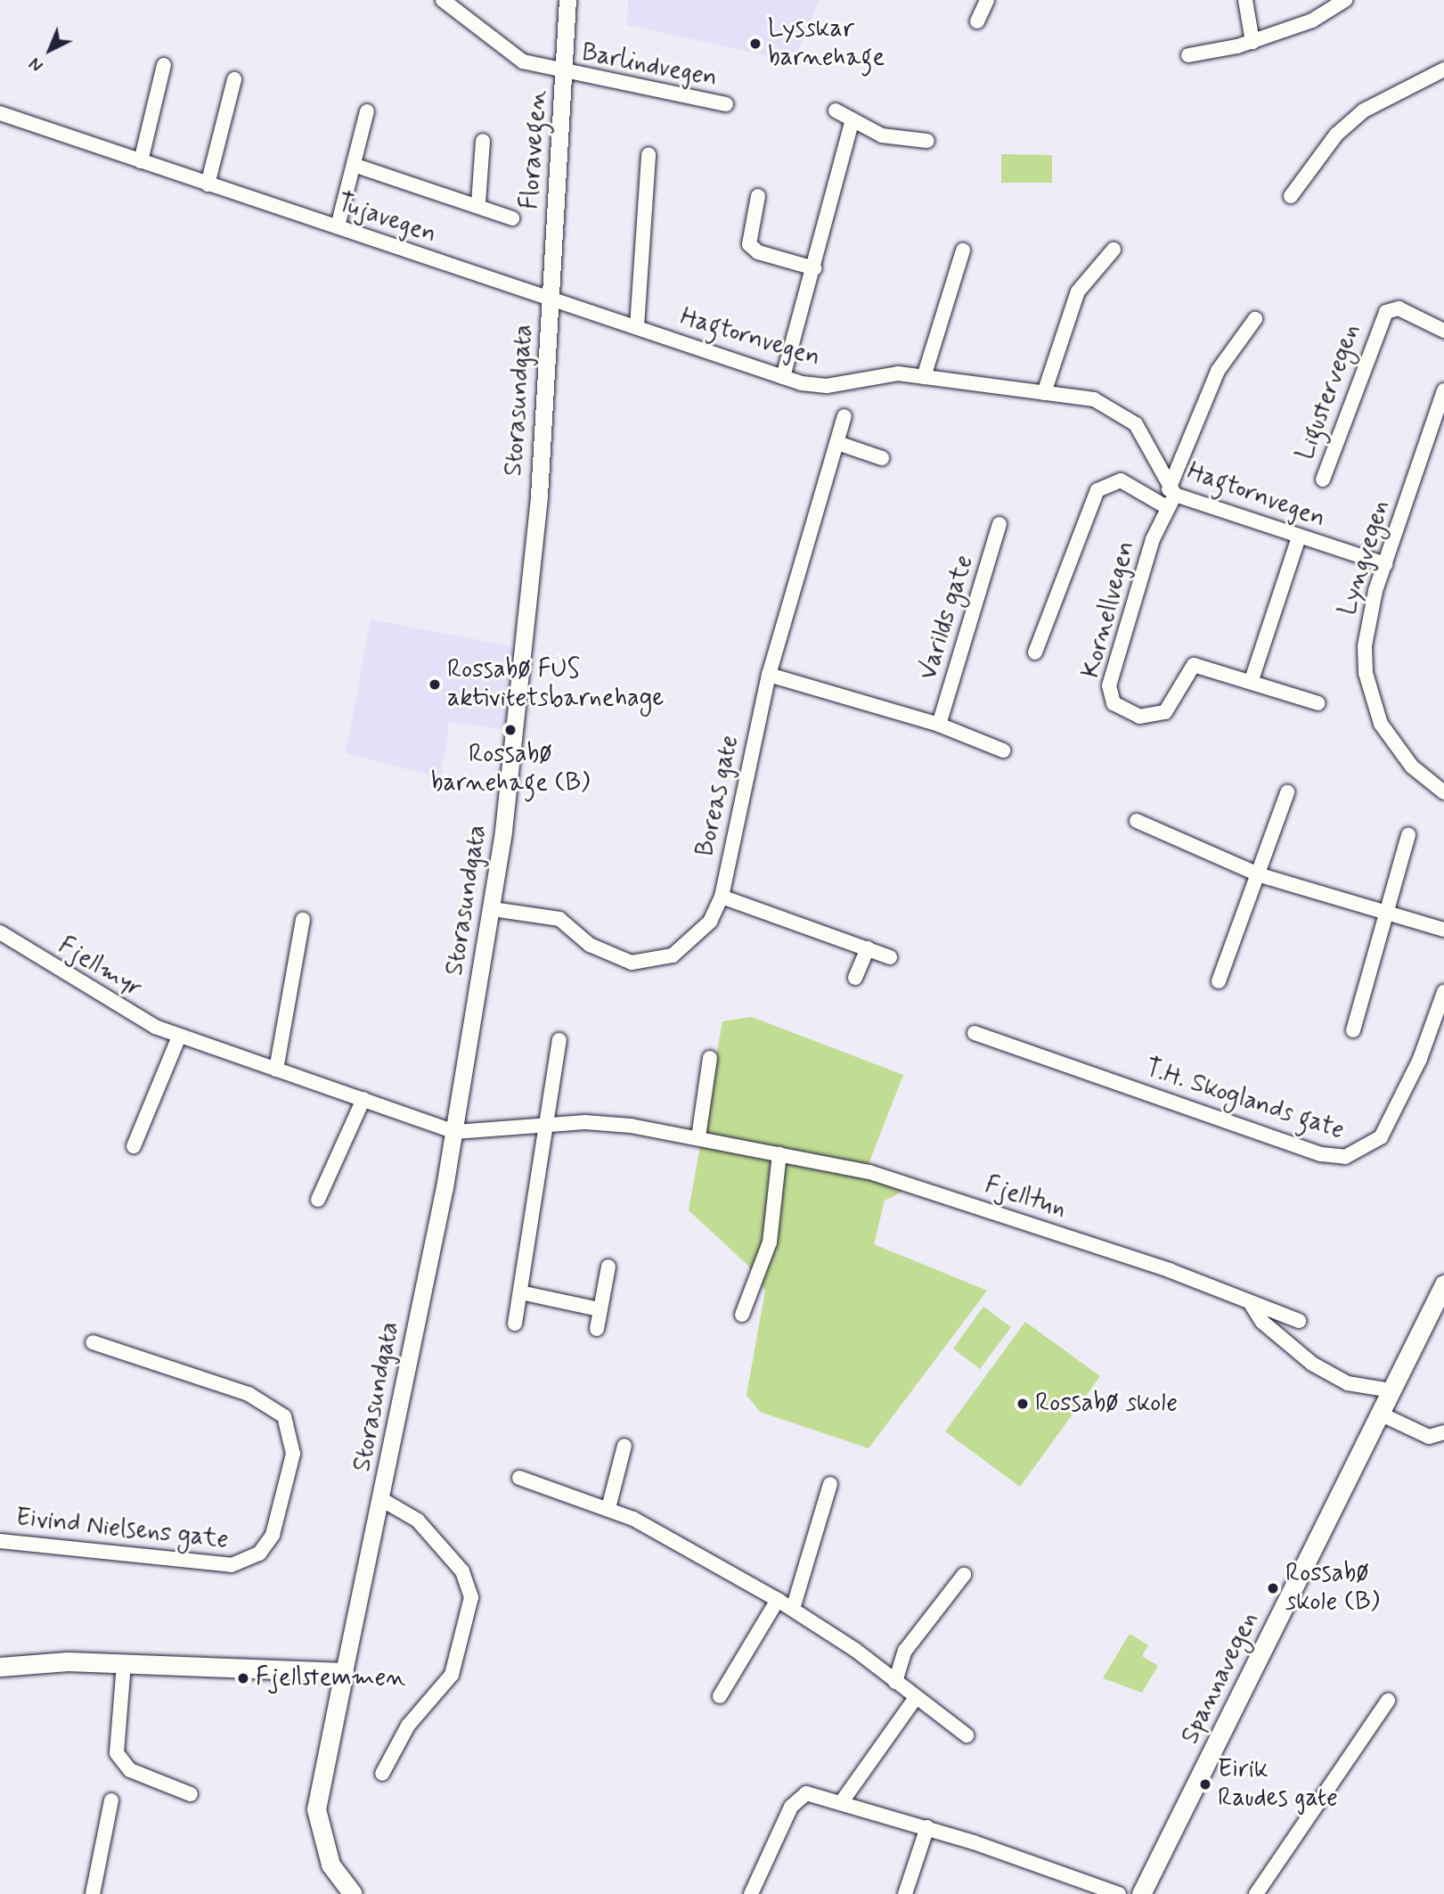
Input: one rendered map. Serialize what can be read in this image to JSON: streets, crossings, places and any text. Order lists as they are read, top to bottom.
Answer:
{
  "streets": {
    "main road": ["Storasundgata", "Spannavegen"],
    "street": [
      "Barlindvegen",
      "Floravegen",
      "Tujavegen",
      "Hagtornvegen",
      "Ligustervegen",
      "Lyngvegen",
      "Kornellvegen",
      "Varilds gate",
      "Boreas gate",
      "Fjellmyr",
      "T.H. Skoglands gate",
      "Fjelltun",
      "Eivind Nielsens gate"
    ]
  },
  "crossings": [
    ["Barlindvegen", "Floravegen"],
    ["Floravegen", "Tujavegen"],
    ["Floravegen", "Hagtornvegen"],
    ["Floravegen", "Storasundgata"],
    ["Tujavegen", "Hagtornvegen"],
    ["Tujavegen", "Storasundgata"],
    ["Hagtornvegen", "Storasundgata"],
    ["Hagtornvegen", "Lyngvegen"],
    ["Hagtornvegen", "Kornellvegen"],
    ["Storasundgata", "Boreas gate"],
    ["Storasundgata", "Fjellmyr"],
    ["Storasundgata", "Fjelltun"],
    ["Fjellmyr", "Fjelltun"],
    ["Fjelltun", "Spannavegen"]
  ],
  "places": [
    "Lysskar barnehage",
    "Rossabø FUS aktivitetsbarnehage",
    "Rossabø barnehage (B)",
    "Rossabø skole",
    "Rossabø skole (B)",
    "Fjellstemmen",
    "Eirik Raudes gate"
  ],
  "north": "bottom left"
}
